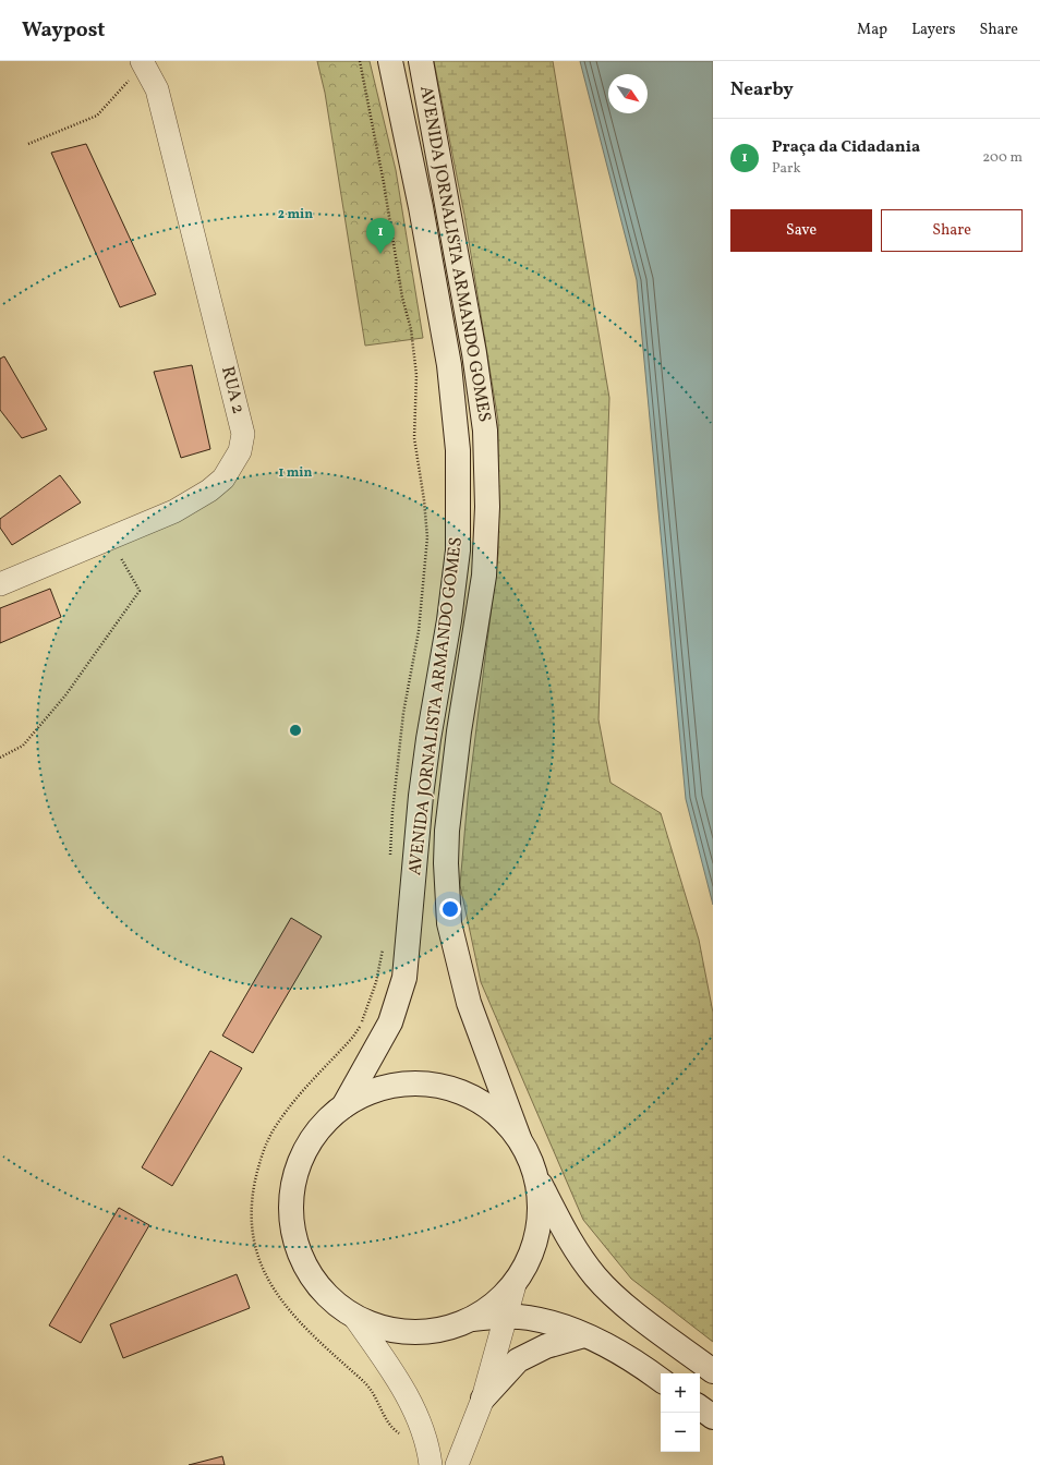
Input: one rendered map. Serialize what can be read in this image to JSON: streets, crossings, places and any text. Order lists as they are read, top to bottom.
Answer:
{
  "streets": {
    "main road": ["AVENIDA JORNALISTA ARMANDO GOMES"],
    "street": ["RUA 2"]
  },
  "north": "bottom right",
  "page": {
    "header": "Waypost",
    "nav": ["Map", "Layers", "Share"],
    "heading": "Nearby",
    "list": [
      {
        "mark": "1",
        "name": "Praça da Cidadania",
        "note": "Park",
        "value": "200 m"
      }
    ],
    "buttons": ["Save", "Share"],
    "pins": "1",
    "map_buttons": ["+", "−"]
  },
  "rings": ["2 min", "1 min"]
}
